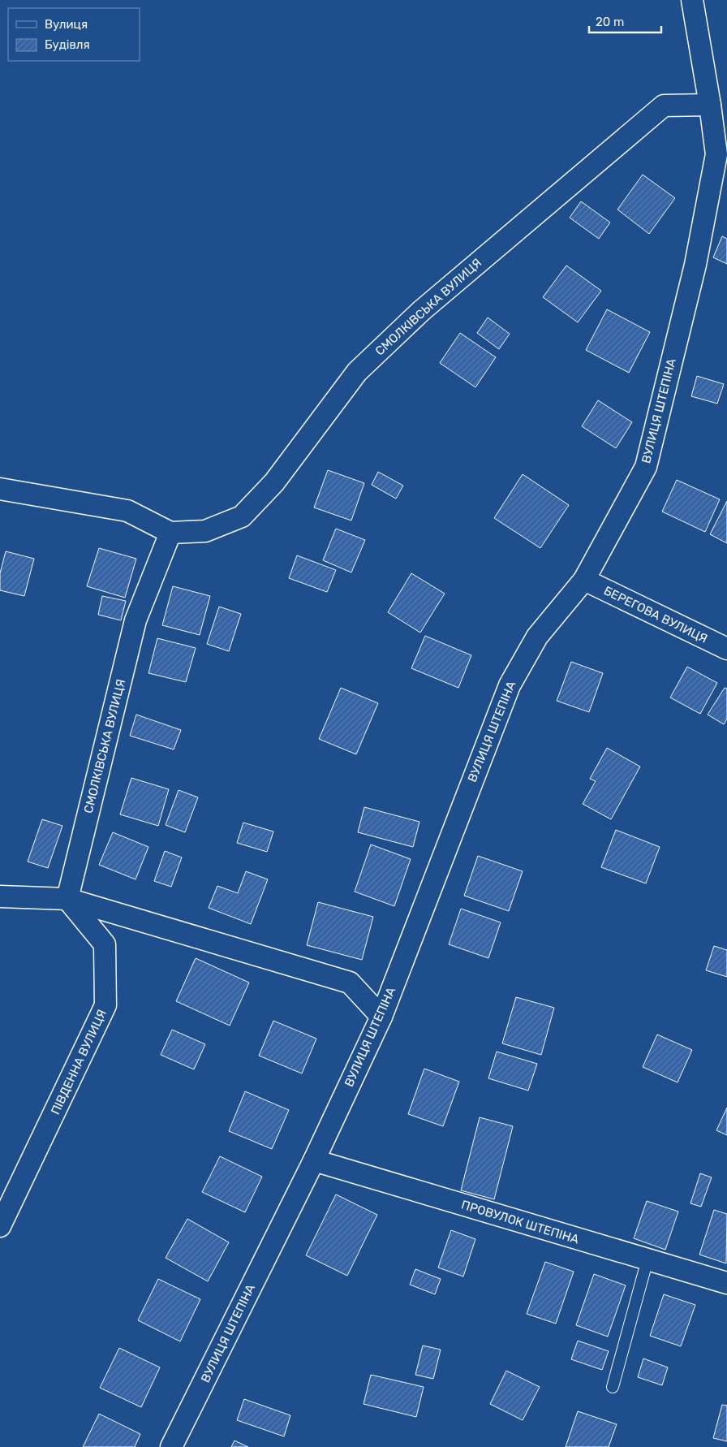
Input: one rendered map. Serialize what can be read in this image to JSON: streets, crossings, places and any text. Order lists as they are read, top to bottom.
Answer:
{
  "streets": {
    "street": [
      "СМОЛКІВСЬКА ВУЛИЦЯ",
      "ВУЛИЦЯ ШТЕПІНА",
      "БЕРЕГОВА ВУЛИЦЯ",
      "ПІВДЕННА ВУЛИЦЯ",
      "ПРОВУЛОК ШТЕПІНА"
    ]
  },
  "crossings": [
    ["СМОЛКІВСЬКА ВУЛИЦЯ", "ВУЛИЦЯ ШТЕПІНА"],
    ["СМОЛКІВСЬКА ВУЛИЦЯ", "ПІВДЕННА ВУЛИЦЯ"],
    ["ВУЛИЦЯ ШТЕПІНА", "БЕРЕГОВА ВУЛИЦЯ"],
    ["ВУЛИЦЯ ШТЕПІНА", "ПРОВУЛОК ШТЕПІНА"]
  ],
  "legend": ["Вулиця", "Будівля"],
  "scale_bar": "20 m"
}
